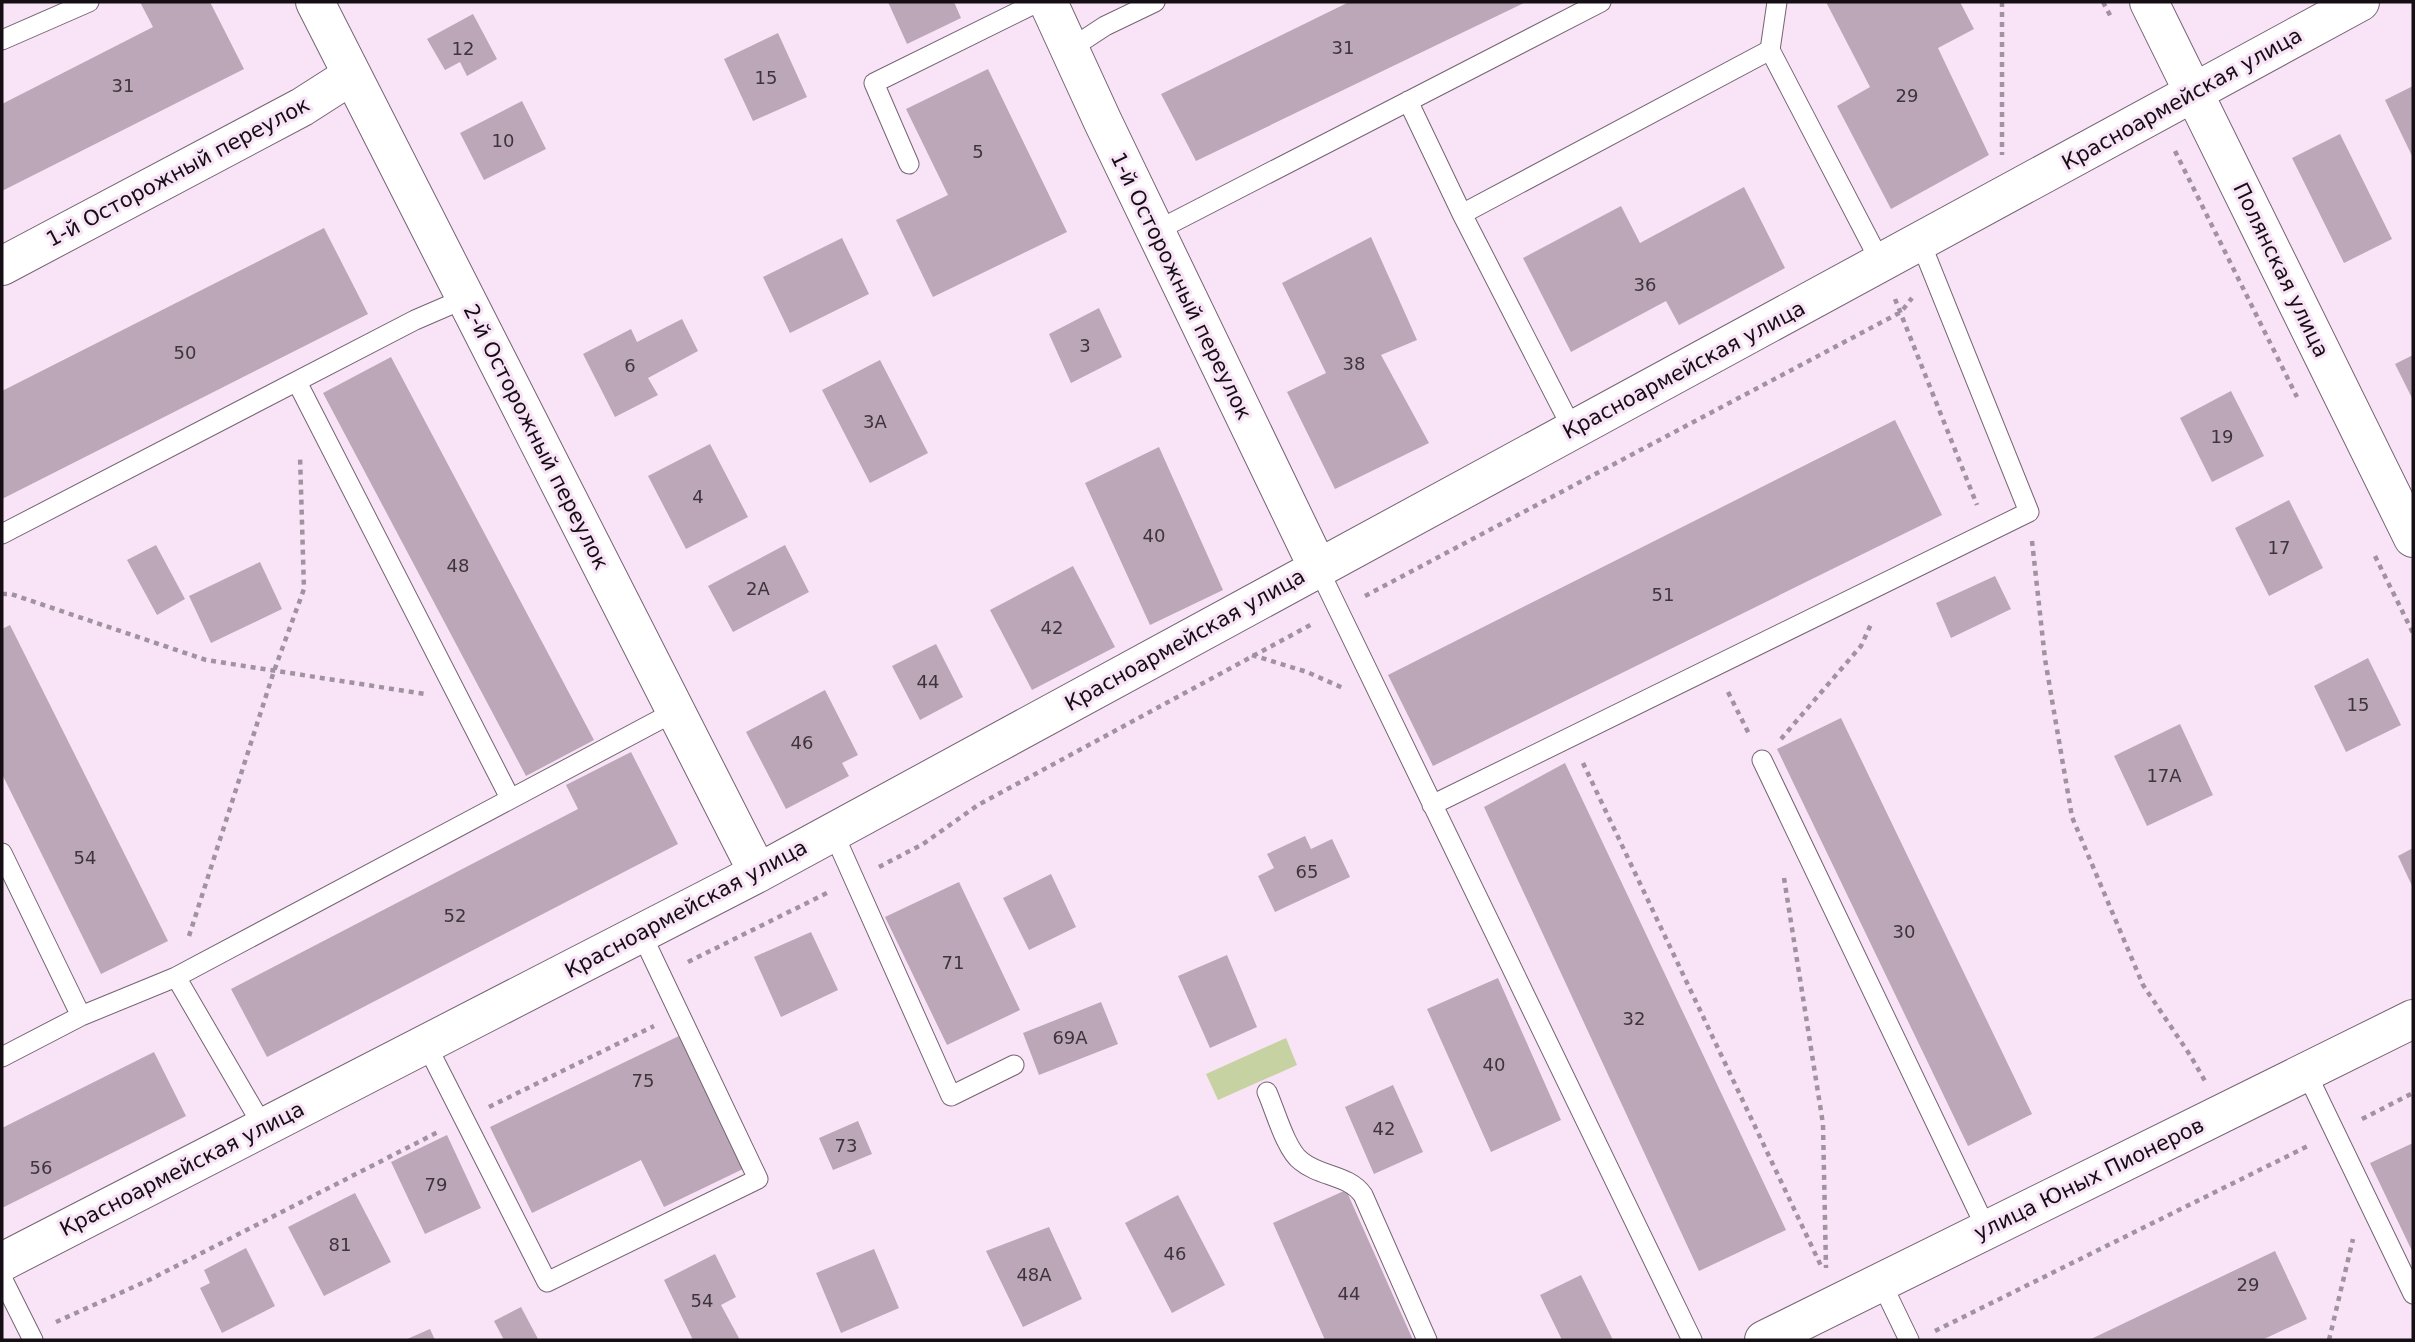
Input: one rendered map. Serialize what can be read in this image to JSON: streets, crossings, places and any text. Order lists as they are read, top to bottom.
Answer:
{
  "streets": {
    "street": [
      "Красноармейская улица",
      "1-й Осторожный переулок",
      "Полянская улица",
      "2-й Осторожный переулок",
      "улица Юных Пионеров"
    ]
  },
  "crossings": [
    ["Красноармейская улица", "1-й Осторожный переулок"],
    ["Красноармейская улица", "Полянская улица"],
    ["Красноармейская улица", "2-й Осторожный переулок"],
    ["1-й Осторожный переулок", "2-й Осторожный переулок"]
  ],
  "house_numbers": [
    "31",
    "12",
    "15",
    "31",
    "29",
    "10",
    "5",
    "36",
    "3",
    "50",
    "38",
    "6",
    "3А",
    "19",
    "4",
    "40",
    "17",
    "48",
    "2А",
    "51",
    "42",
    "44",
    "15",
    "46",
    "17А",
    "54",
    "65",
    "52",
    "30",
    "71",
    "32",
    "69А",
    "40",
    "75",
    "42",
    "73",
    "56",
    "79",
    "81",
    "46",
    "48А",
    "29",
    "44",
    "54"
  ]
}
